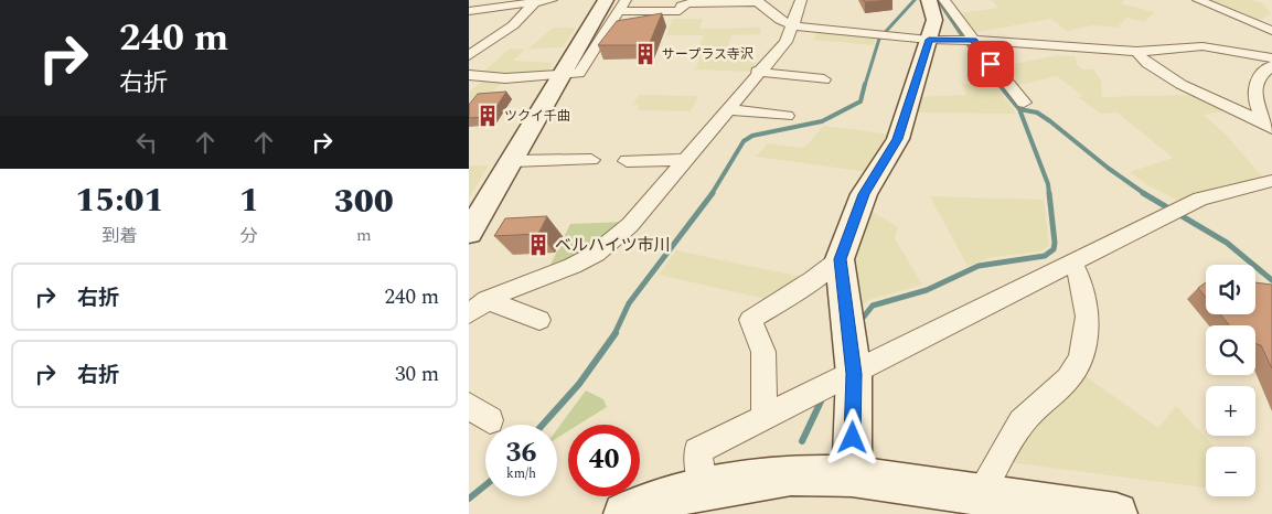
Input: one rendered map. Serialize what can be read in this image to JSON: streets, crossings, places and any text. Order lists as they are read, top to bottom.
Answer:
{
  "places": {
    "building": ["サープラス寺沢", "ツクイ千曲", "ベルハイツ市川"]
  },
  "page": {
    "turn": ["240 m", "右折"],
    "eta": [
      "15:01",
      "到着",
      "1",
      "分",
      "300",
      "m"
    ],
    "list": [
      {
        "name": "右折",
        "value": "240 m"
      },
      {
        "name": "右折",
        "value": "30 m"
      }
    ],
    "map_buttons": ["+", "−"],
    "speed": "36 km/h",
    "limit": "40"
  }
}
